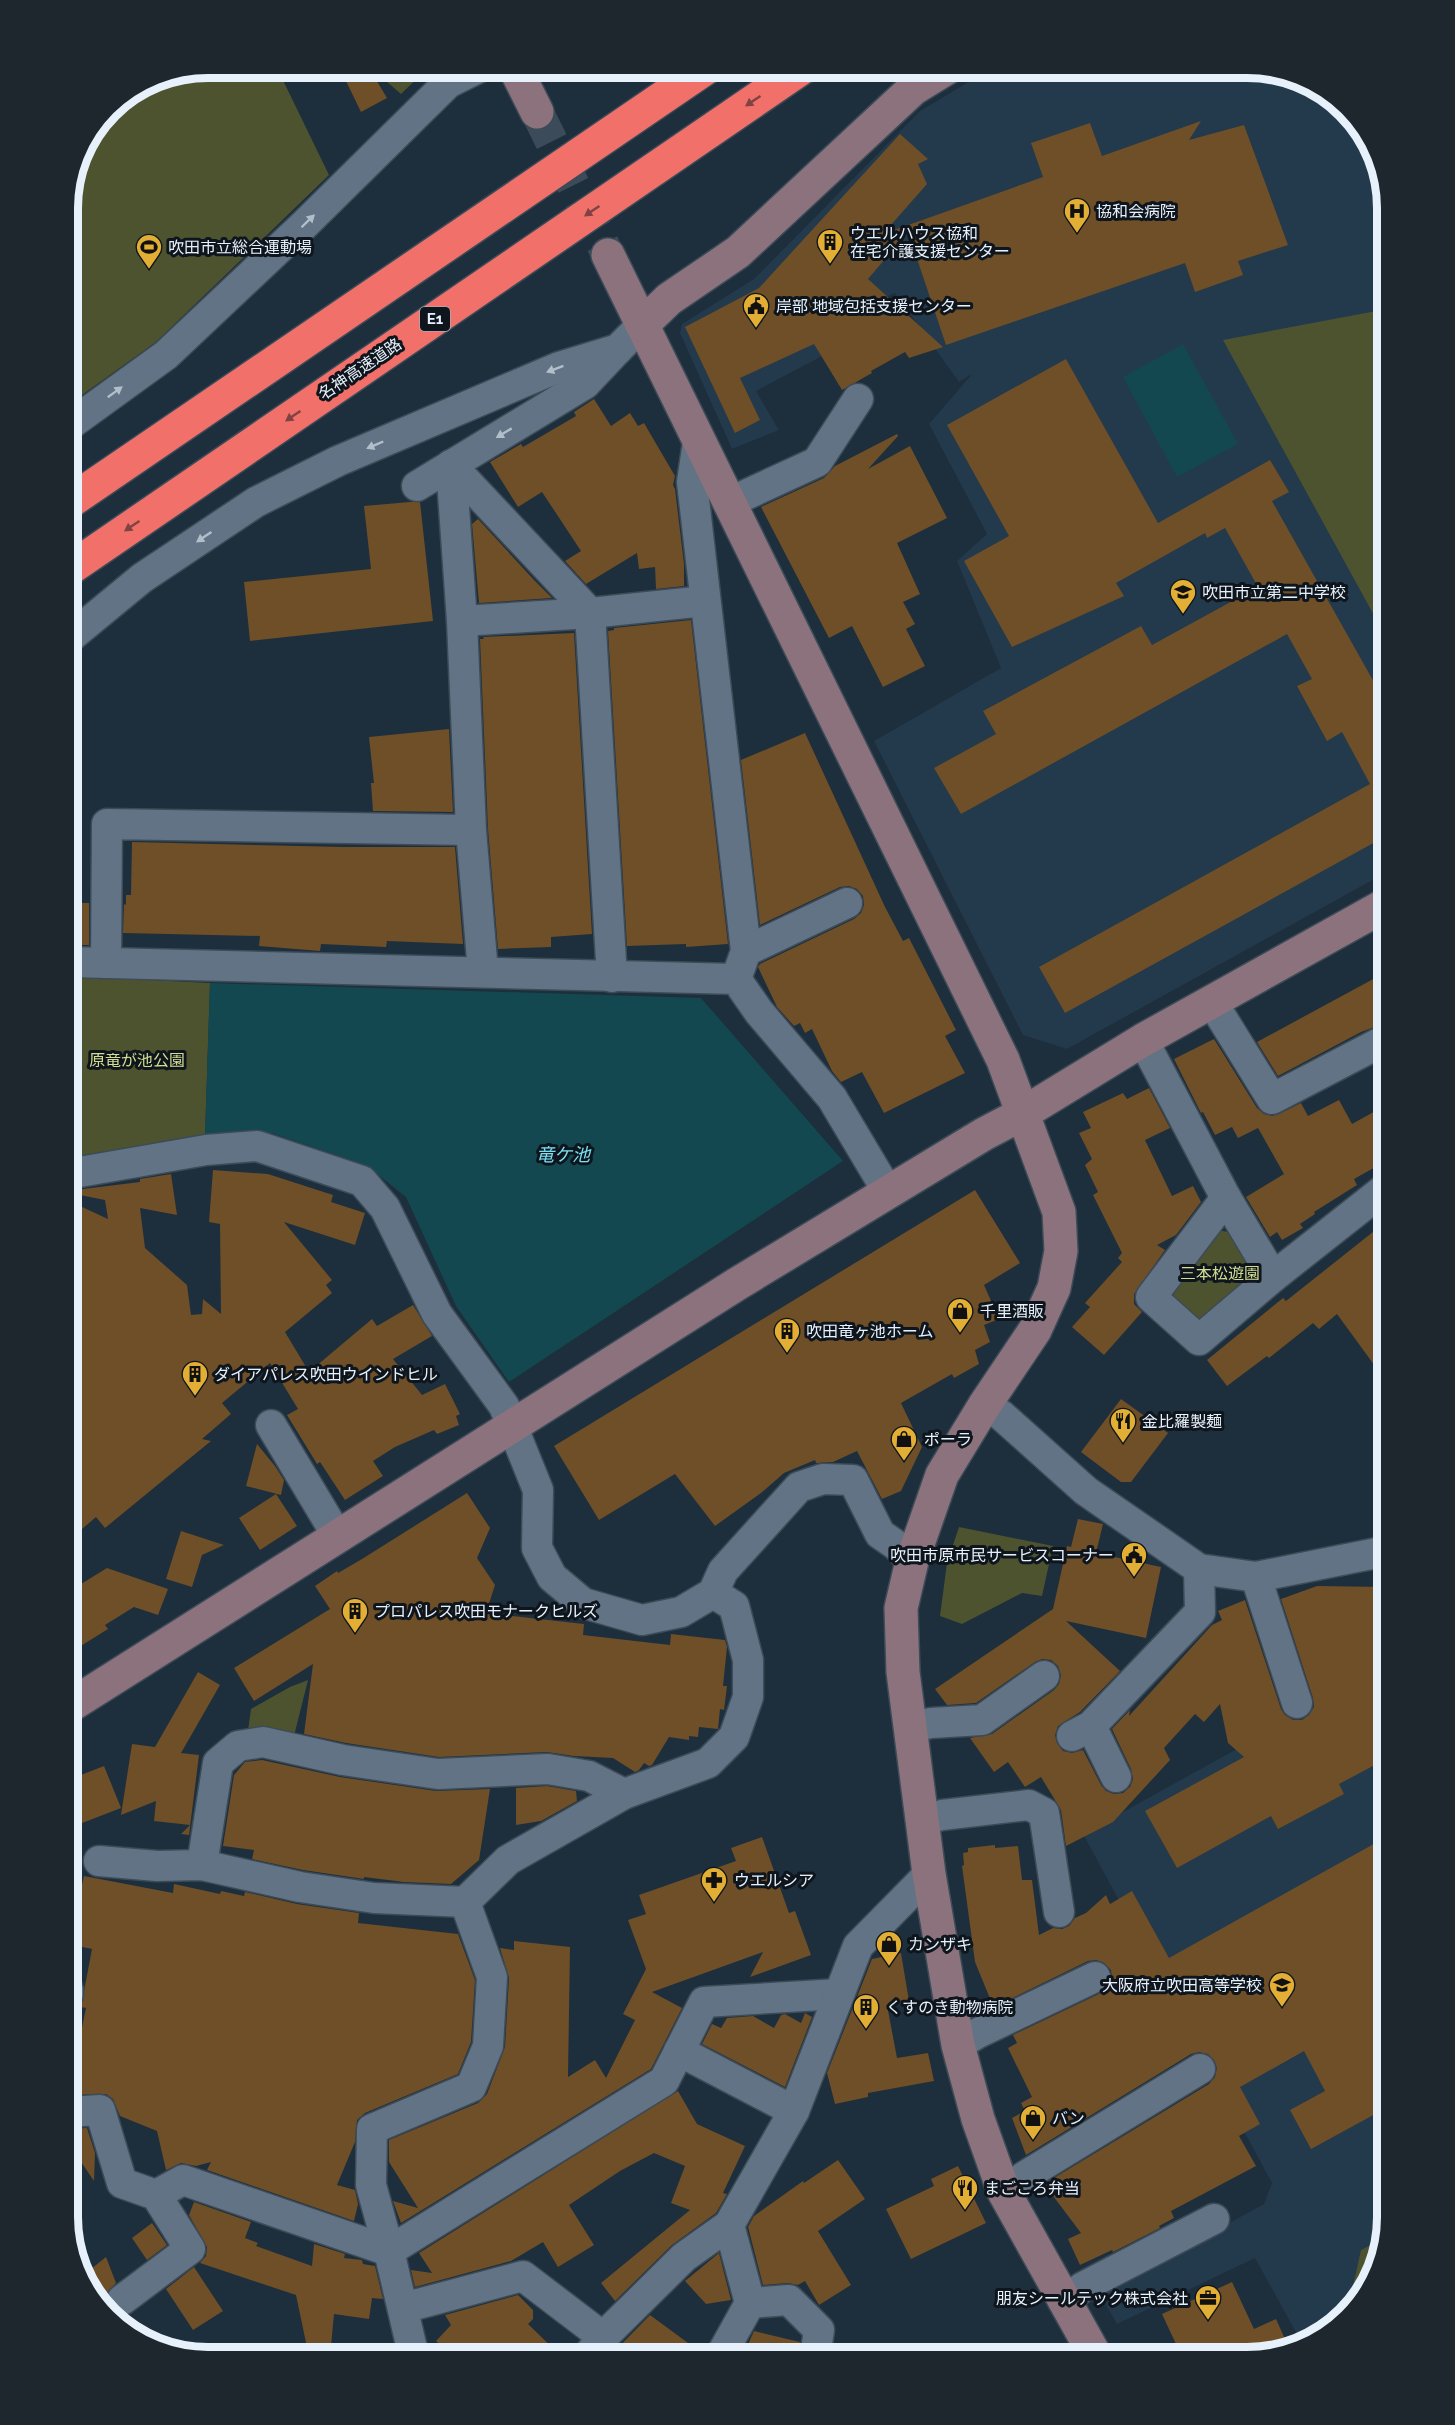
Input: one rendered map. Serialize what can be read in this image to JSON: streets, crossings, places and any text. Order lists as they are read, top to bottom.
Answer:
{
  "streets": {
    "highway": ["E1", "名神高速道路"]
  },
  "water": ["竜ケ池"],
  "parks": ["原竜が池公園", "三本松遊園"],
  "places": {
    "hospital": ["協和会病院"],
    "building": [
      "ウエルハウス協和 在宅介護支援センター",
      "吹田竜ヶ池ホーム",
      "ダイアパレス吹田ウインドヒル",
      "プロパレス吹田モナークヒルズ",
      "くすのき動物病院"
    ],
    "sports": ["吹田市立総合運動場"],
    "public building": ["岸部 地域包括支援センター", "吹田市原市民サービスコーナー"],
    "school or university": ["吹田市立第二中学校", "大阪府立吹田高等学校"],
    "shop": [
      "千里酒販",
      "ポーラ",
      "カンザキ",
      "バン"
    ],
    "restaurant": ["金比羅製麺", "まごころ弁当"],
    "pharmacy": ["ウエルシア"],
    "office": ["朋友シールテック株式会社"]
  }
}
